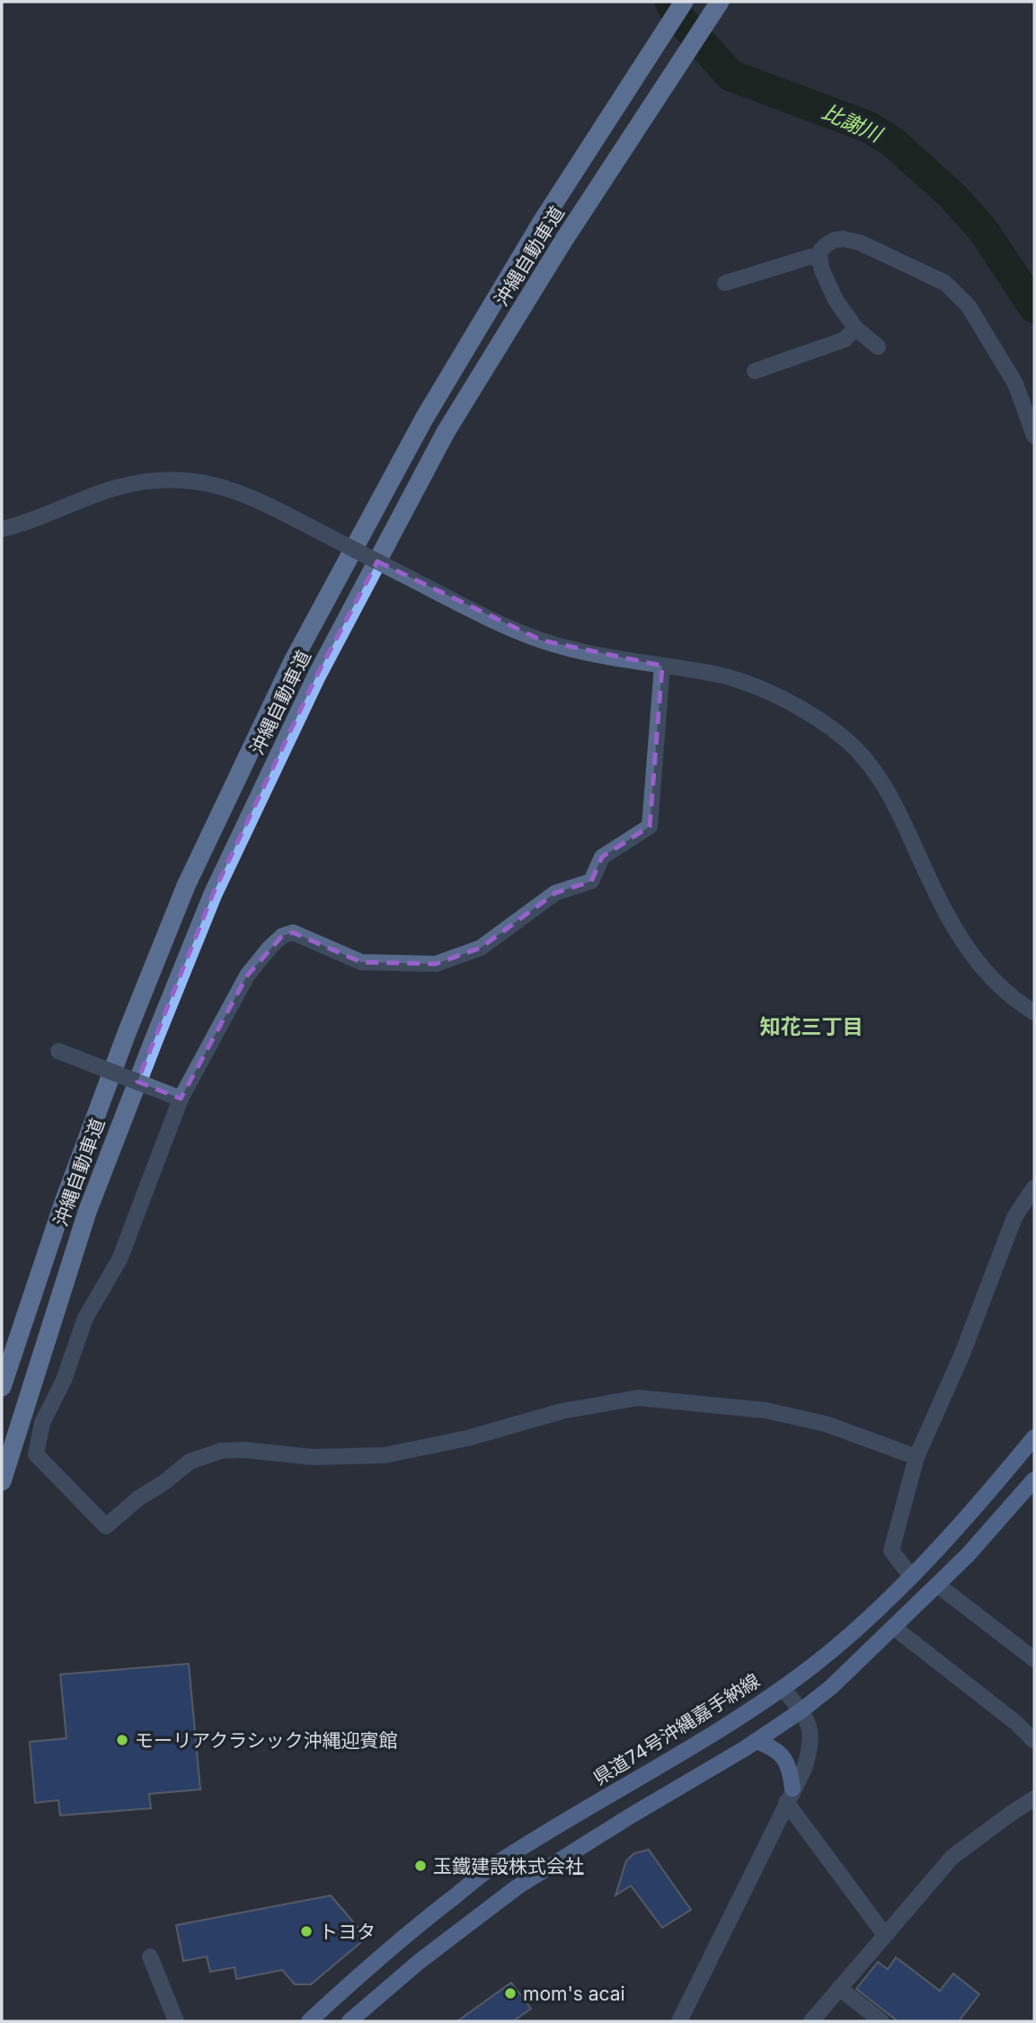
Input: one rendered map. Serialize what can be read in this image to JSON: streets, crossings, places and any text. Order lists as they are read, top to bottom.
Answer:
{
  "streets": {
    "highway": ["沖縄自動車道"],
    "main road": ["県道74号沖縄嘉手納線"]
  },
  "districts": ["知花三丁目"],
  "water": ["比謝川"],
  "places": [
    "モーリアクラシック沖縄迎賓館",
    "玉鐵建設株式会社",
    "トヨタ",
    "mom's acai"
  ]
}
